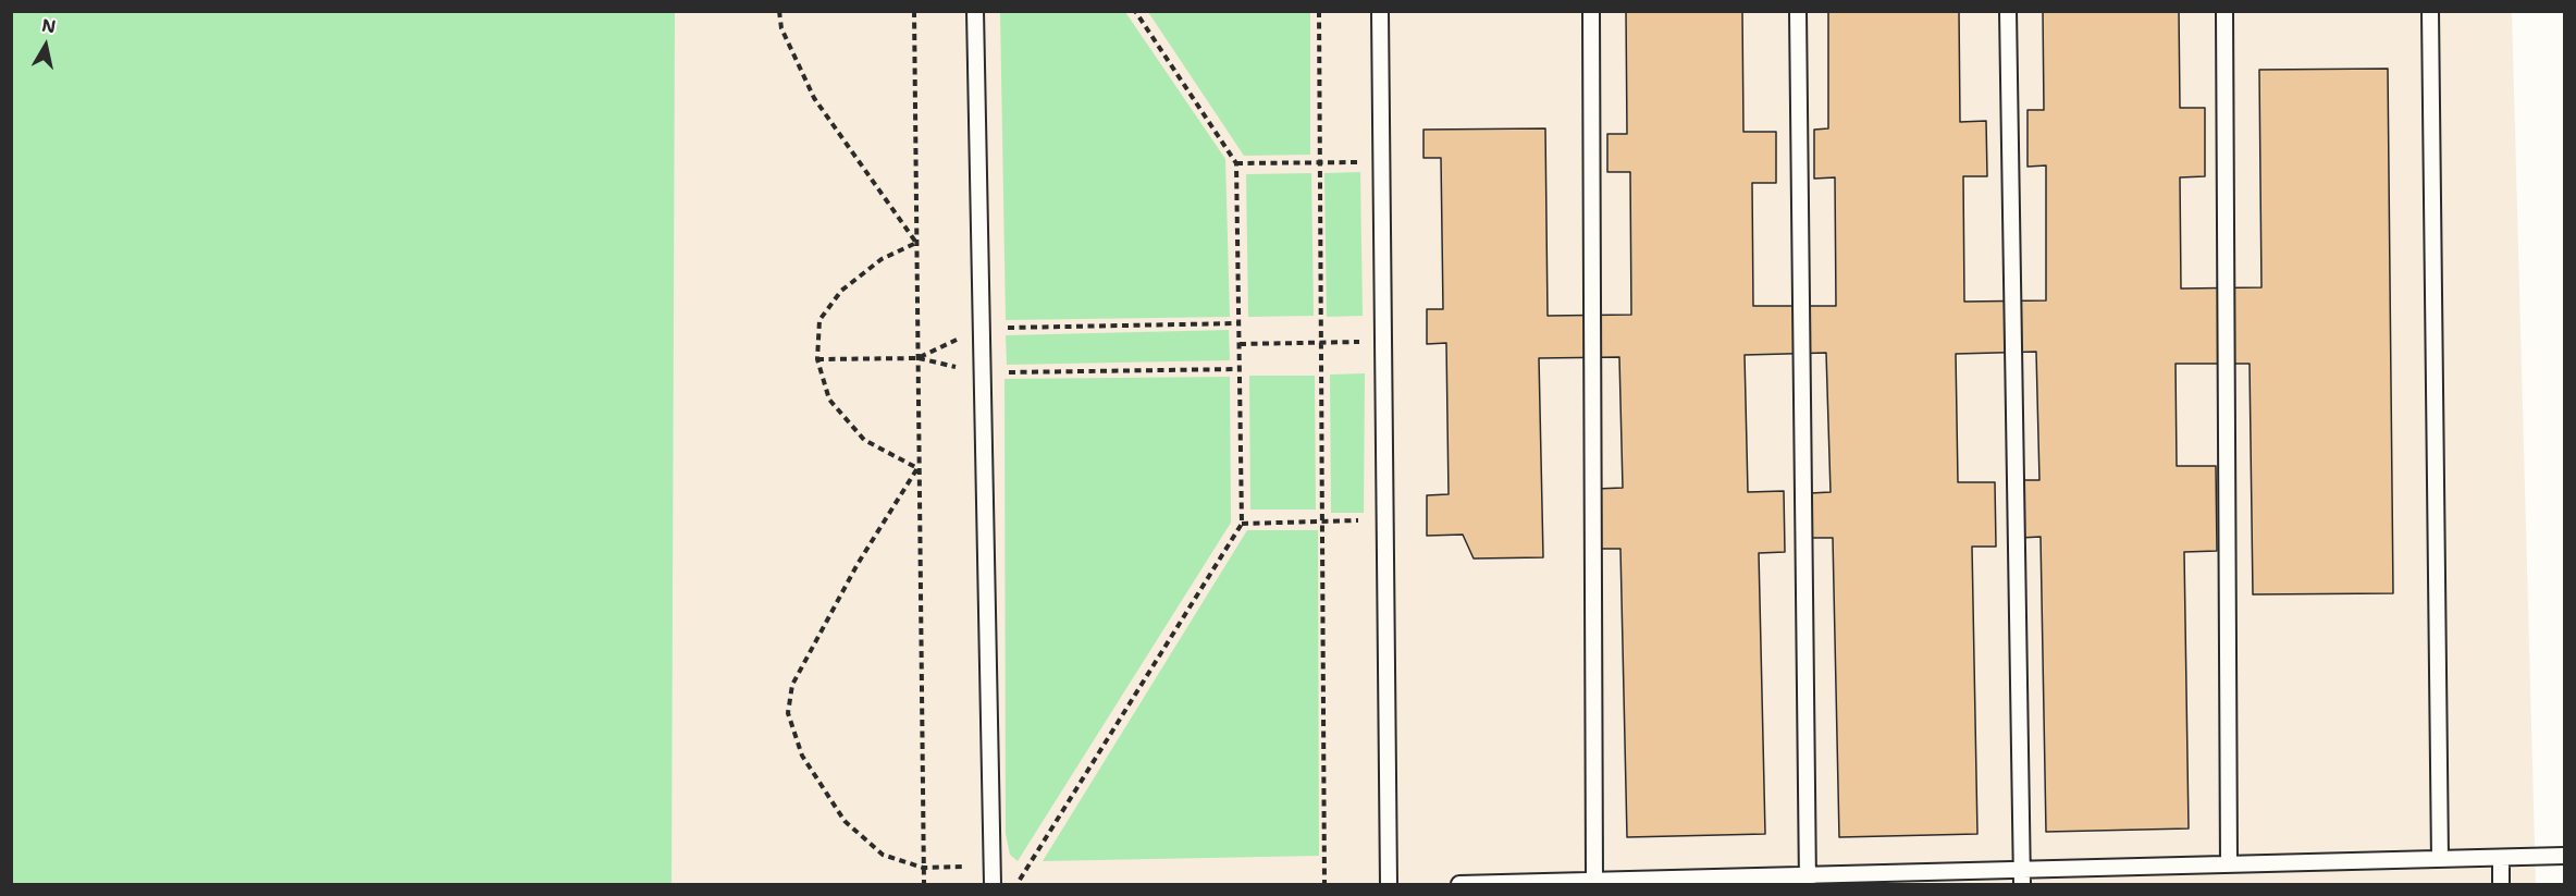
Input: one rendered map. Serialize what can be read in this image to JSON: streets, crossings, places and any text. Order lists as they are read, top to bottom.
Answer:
{
  "north": "top"
}
